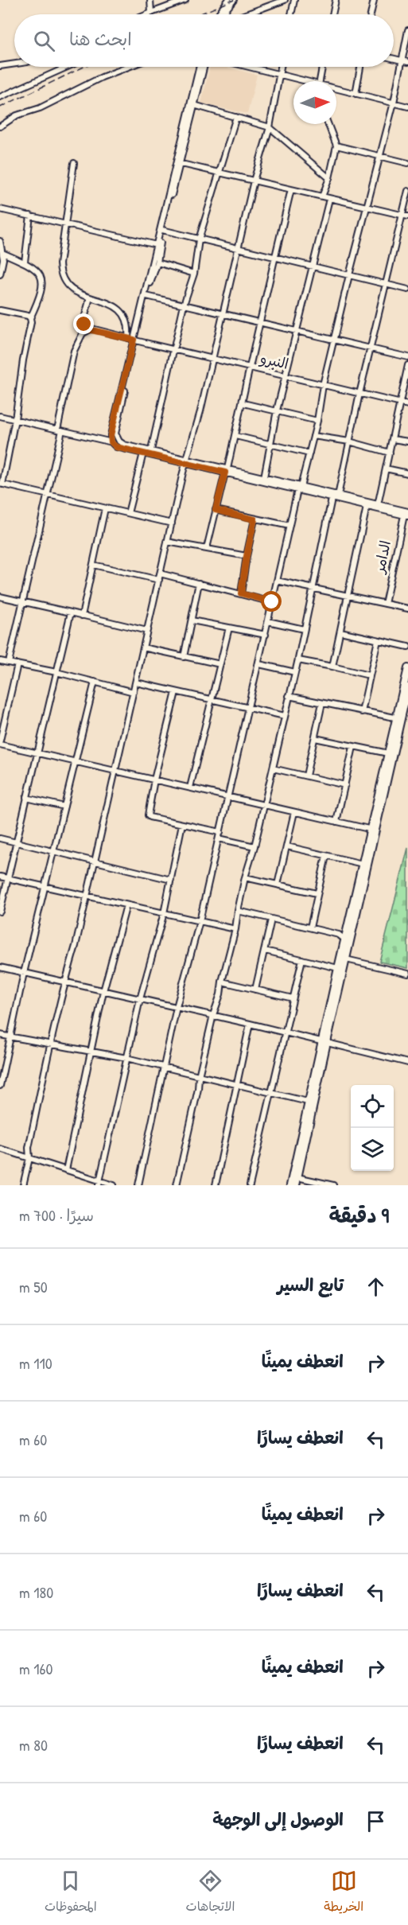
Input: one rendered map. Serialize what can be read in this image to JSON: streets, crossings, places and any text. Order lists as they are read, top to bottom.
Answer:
{
  "streets": {
    "street": ["النبرو", "الدامر"]
  },
  "north": "right",
  "page": {
    "search": "ابحث هنا",
    "heading": ["9 دقيقة", "سيرًا · 700 m"],
    "list": [
      ["تابع السير", "50 m"],
      ["انعطف يمينًا", "110 m"],
      ["انعطف يسارًا", "60 m"],
      ["انعطف يمينًا", "60 m"],
      ["انعطف يسارًا", "180 m"],
      ["انعطف يمينًا", "160 m"],
      ["انعطف يسارًا", "80 m"],
      "الوصول إلى الوجهة"
    ],
    "nav": ["الخريطة", "الاتجاهات", "المحفوظات"]
  }
}
